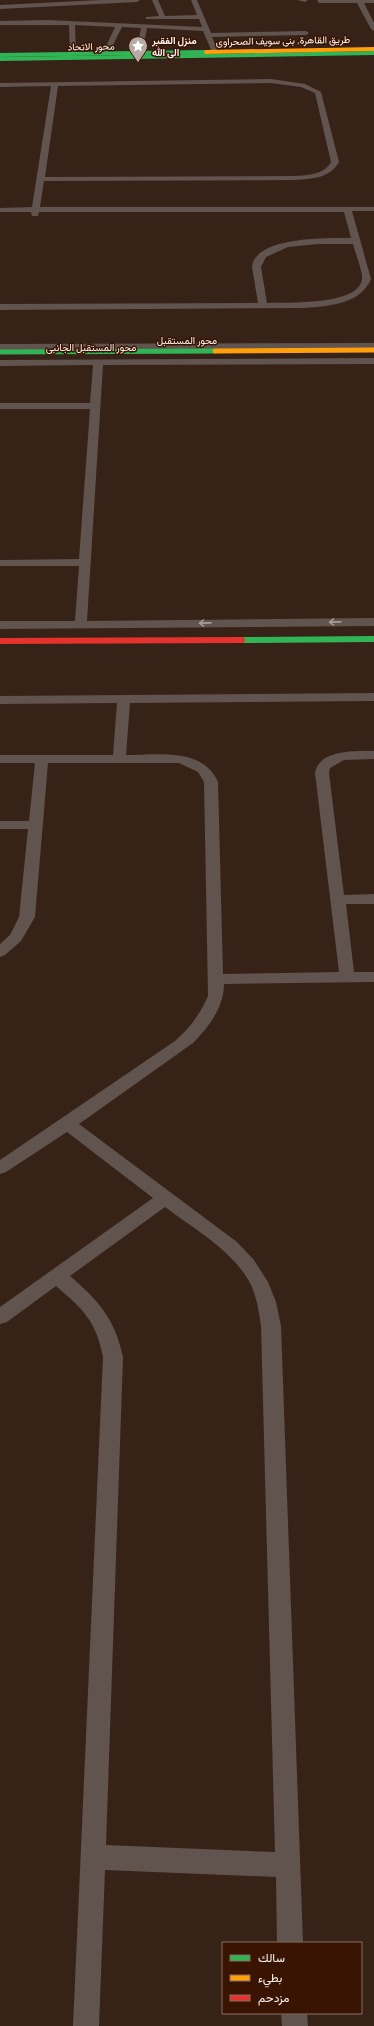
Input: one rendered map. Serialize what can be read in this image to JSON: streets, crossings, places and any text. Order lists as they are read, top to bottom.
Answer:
{
  "streets": {
    "street": [
      "طريق القاهرة, بنى سويف الصحراوى",
      "محور الاتحاد",
      "محور المستقبل",
      "محور المستقبل الجانبى"
    ]
  },
  "places": {
    "place": ["منزل الفقير الى الله"]
  },
  "legend": ["سالك", "بطيء", "مزدحم"]
}
